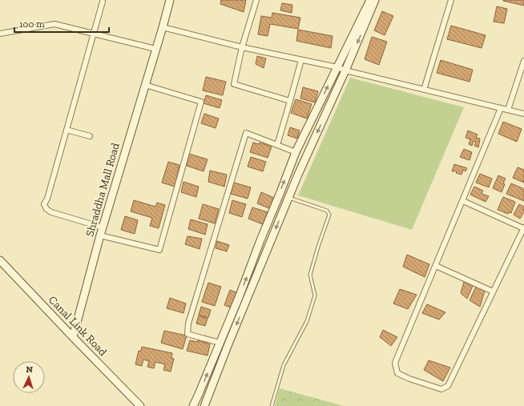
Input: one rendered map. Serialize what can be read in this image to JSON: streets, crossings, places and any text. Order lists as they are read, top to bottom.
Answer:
{
  "streets": {
    "street": ["Shraddha Mall Road", "Canal Link Road"]
  },
  "crossings": [
    ["Shraddha Mall Road", "Canal Link Road"]
  ],
  "scale_bar": "100 m",
  "north": "top"
}
